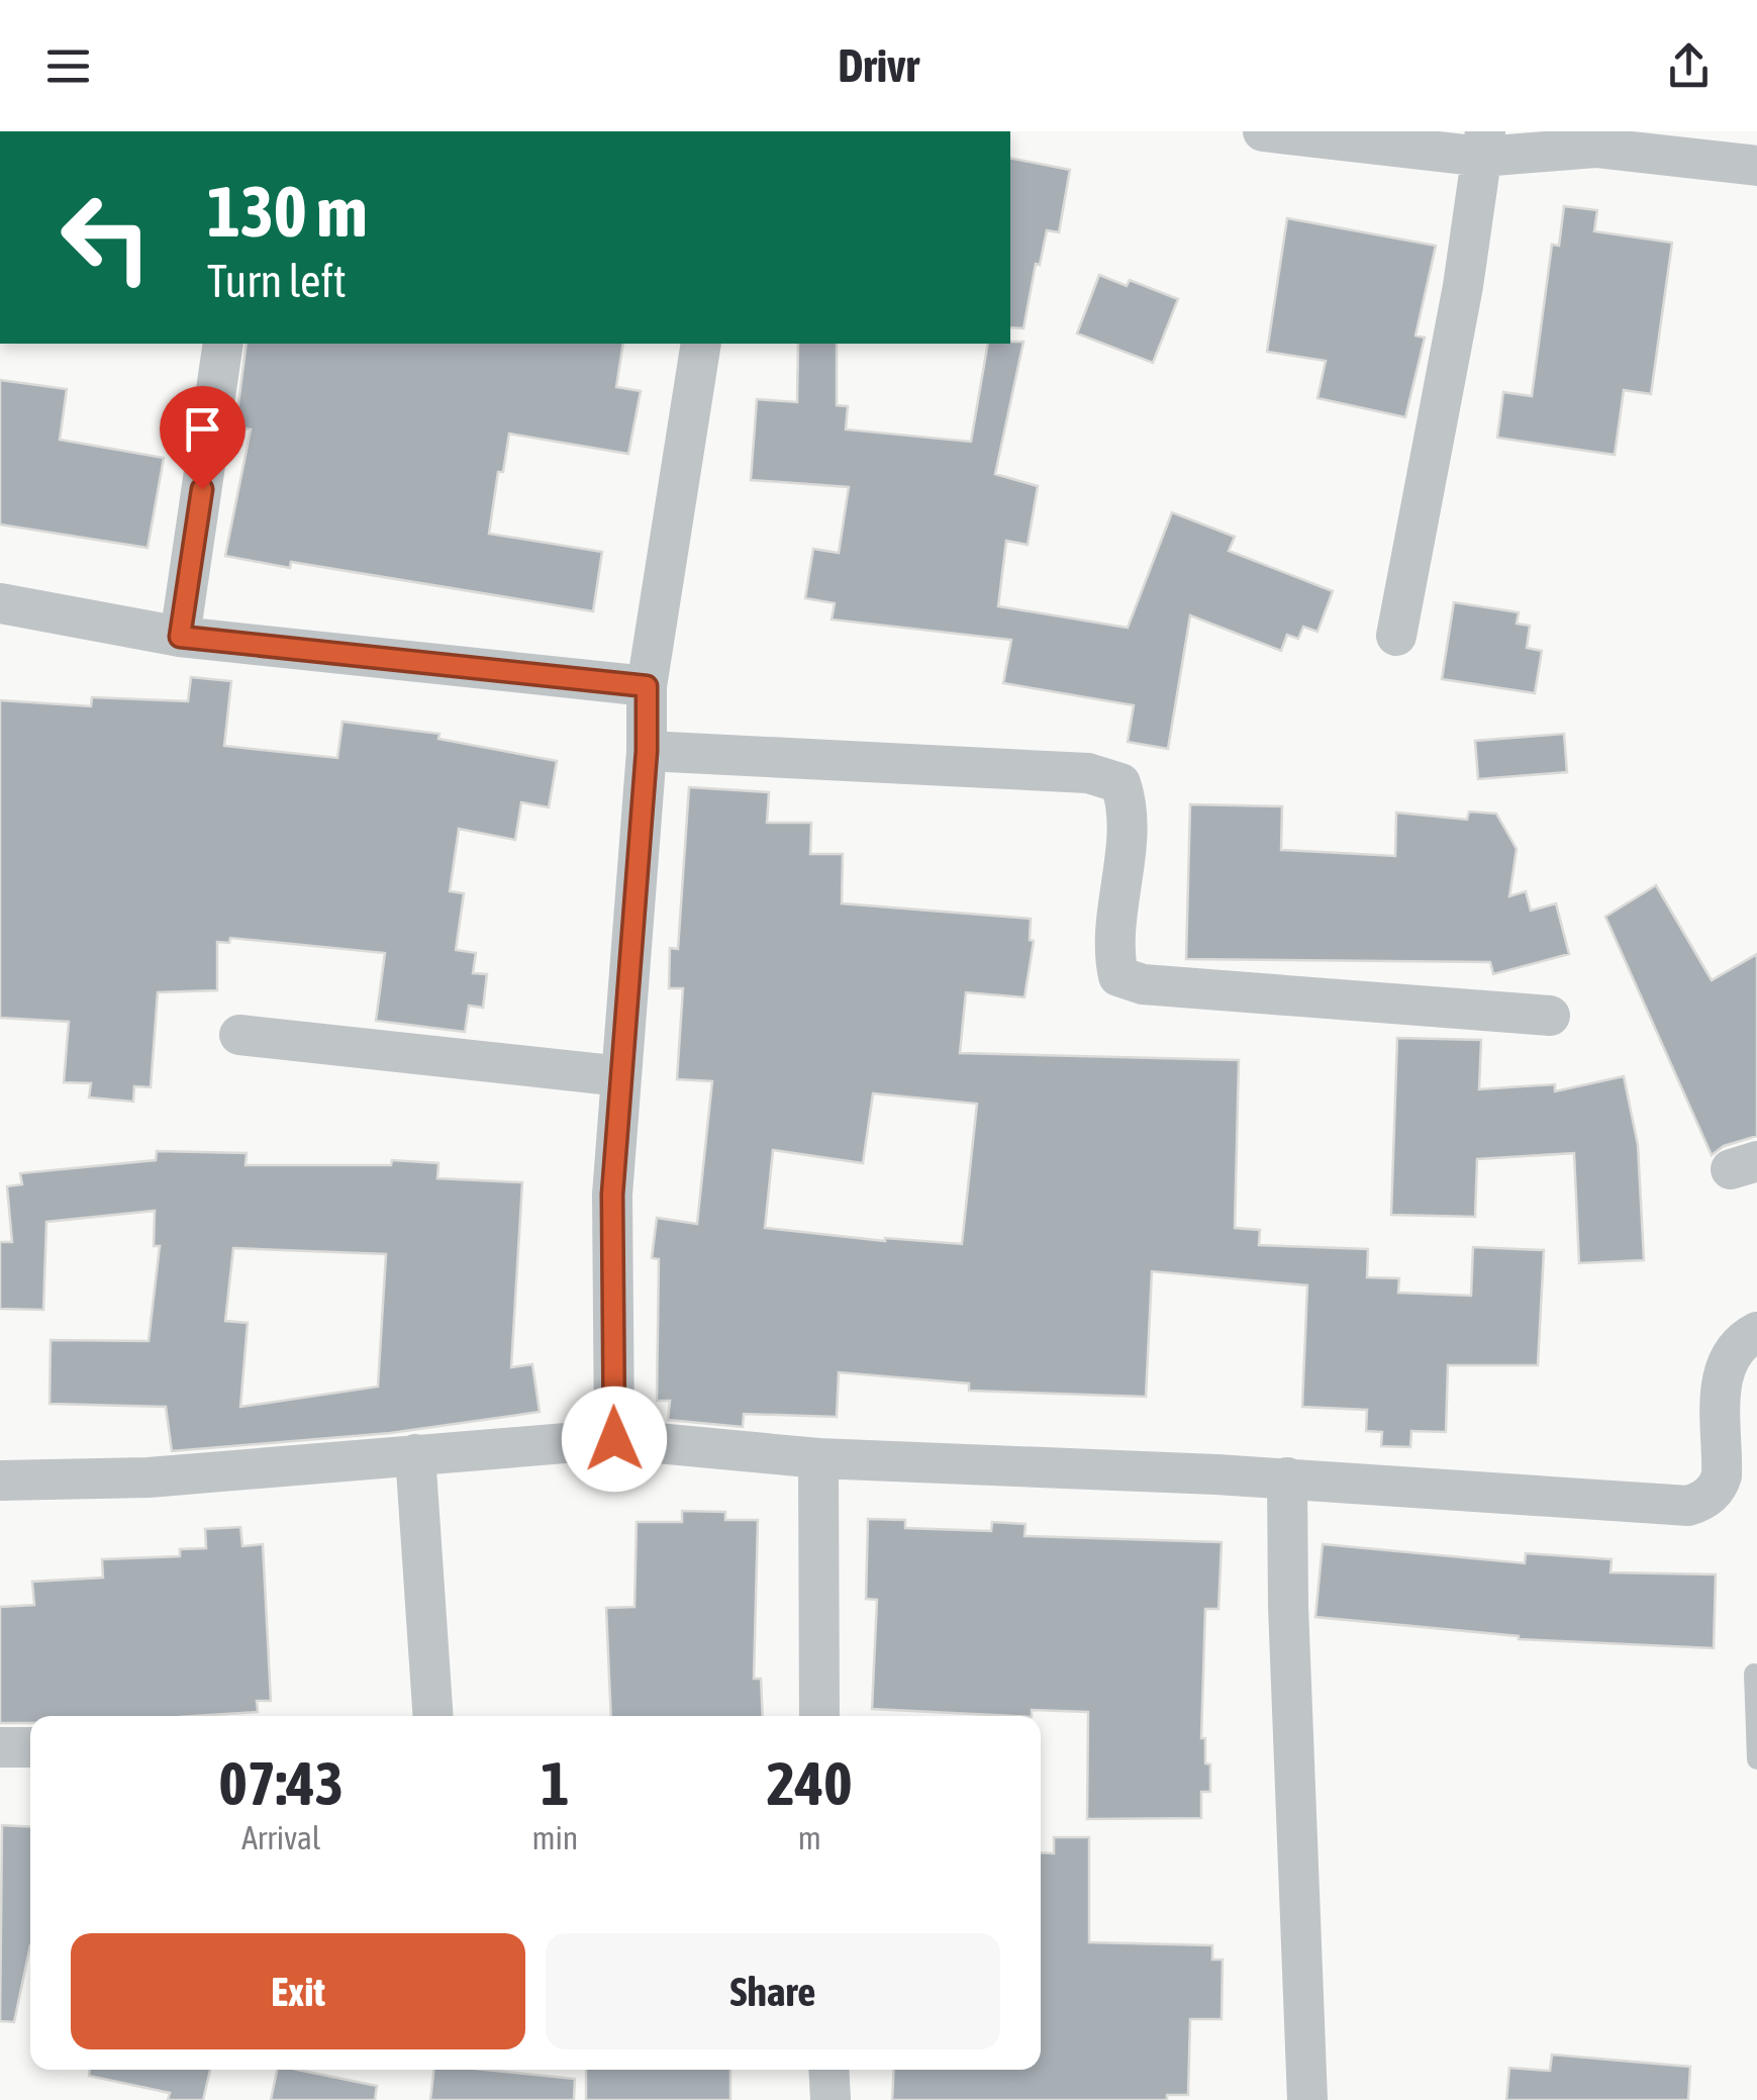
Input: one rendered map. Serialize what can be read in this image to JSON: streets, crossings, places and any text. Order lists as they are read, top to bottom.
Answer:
{
  "page": {
    "header": "Drivr",
    "turn": ["130 m", "Turn left"],
    "eta": [
      "07:43",
      "Arrival",
      "1",
      "min",
      "240",
      "m"
    ],
    "buttons": ["Exit", "Share"]
  }
}
